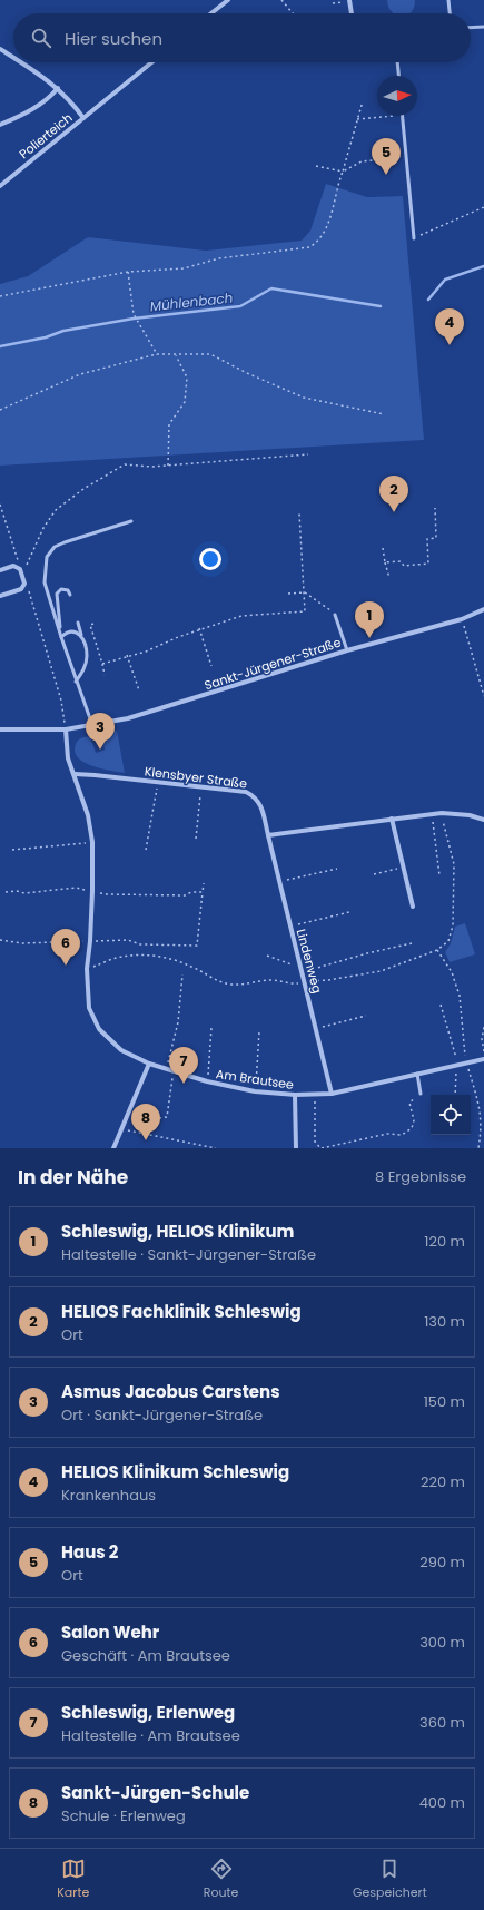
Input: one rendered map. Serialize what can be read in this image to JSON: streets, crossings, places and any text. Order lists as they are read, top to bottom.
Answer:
{
  "streets": {
    "street": [
      "Polierteich",
      "Sankt-Jürgener-Straße",
      "Klensbyer Straße",
      "Lindenweg",
      "Am Brautsee"
    ]
  },
  "crossings": [
    ["Sankt-Jürgener-Straße", "Am Brautsee"],
    ["Klensbyer Straße", "Lindenweg"],
    ["Klensbyer Straße", "Am Brautsee"],
    ["Lindenweg", "Am Brautsee"]
  ],
  "water": ["Mühlenbach"],
  "north": "right",
  "page": {
    "search": "Hier suchen",
    "pins": [
      "5",
      "4",
      "2",
      "1",
      "3",
      "6",
      "7",
      "8"
    ],
    "heading": ["In der Nähe", "8 Ergebnisse"],
    "list": [
      {
        "mark": "1",
        "name": "Schleswig, HELIOS Klinikum",
        "note": "Haltestelle · Sankt-Jürgener-Straße",
        "value": "120 m"
      },
      {
        "mark": "2",
        "name": "HELIOS Fachklinik Schleswig",
        "note": "Ort",
        "value": "130 m"
      },
      {
        "mark": "3",
        "name": "Asmus Jacobus Carstens",
        "note": "Ort · Sankt-Jürgener-Straße",
        "value": "150 m"
      },
      {
        "mark": "4",
        "name": "HELIOS Klinikum Schleswig",
        "note": "Krankenhaus",
        "value": "220 m"
      },
      {
        "mark": "5",
        "name": "Haus 2",
        "note": "Ort",
        "value": "290 m"
      },
      {
        "mark": "6",
        "name": "Salon Wehr",
        "note": "Geschäft · Am Brautsee",
        "value": "300 m"
      },
      {
        "mark": "7",
        "name": "Schleswig, Erlenweg",
        "note": "Haltestelle · Am Brautsee",
        "value": "360 m"
      },
      {
        "mark": "8",
        "name": "Sankt-Jürgen-Schule",
        "note": "Schule · Erlenweg",
        "value": "400 m"
      }
    ],
    "nav": ["Karte", "Route", "Gespeichert"]
  }
}
